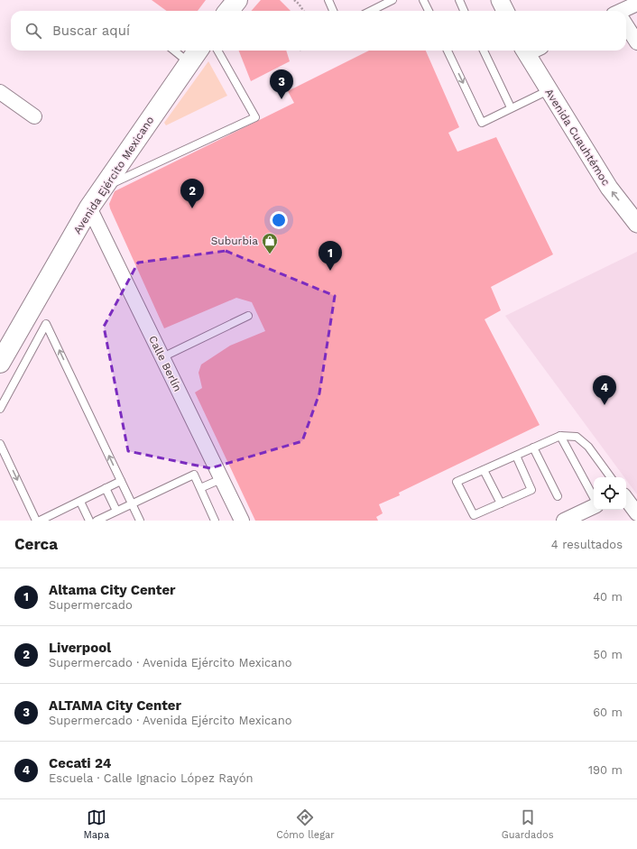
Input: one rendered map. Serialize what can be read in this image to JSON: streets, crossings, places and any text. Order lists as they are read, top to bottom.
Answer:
{
  "streets": {
    "main road": ["Avenida Ejército Mexicano"],
    "street": ["Avenida Cuauhtémoc", "Calle Berlín"]
  },
  "crossings": [
    ["Avenida Ejército Mexicano", "Calle Berlín"]
  ],
  "one_way": ["Avenida Cuauhtémoc"],
  "places": {
    "shop": ["Suburbia"]
  },
  "page": {
    "search": "Buscar aquí",
    "pins": [
      "3",
      "2",
      "1",
      "4"
    ],
    "heading": ["Cerca", "4 resultados"],
    "list": [
      {
        "mark": "1",
        "name": "Altama City Center",
        "note": "Supermercado",
        "value": "40 m"
      },
      {
        "mark": "2",
        "name": "Liverpool",
        "note": "Supermercado · Avenida Ejército Mexicano",
        "value": "50 m"
      },
      {
        "mark": "3",
        "name": "ALTAMA City Center",
        "note": "Supermercado · Avenida Ejército Mexicano",
        "value": "60 m"
      },
      {
        "mark": "4",
        "name": "Cecati 24",
        "note": "Escuela · Calle Ignacio López Rayón",
        "value": "190 m"
      }
    ],
    "nav": ["Mapa", "Cómo llegar", "Guardados"]
  }
}
